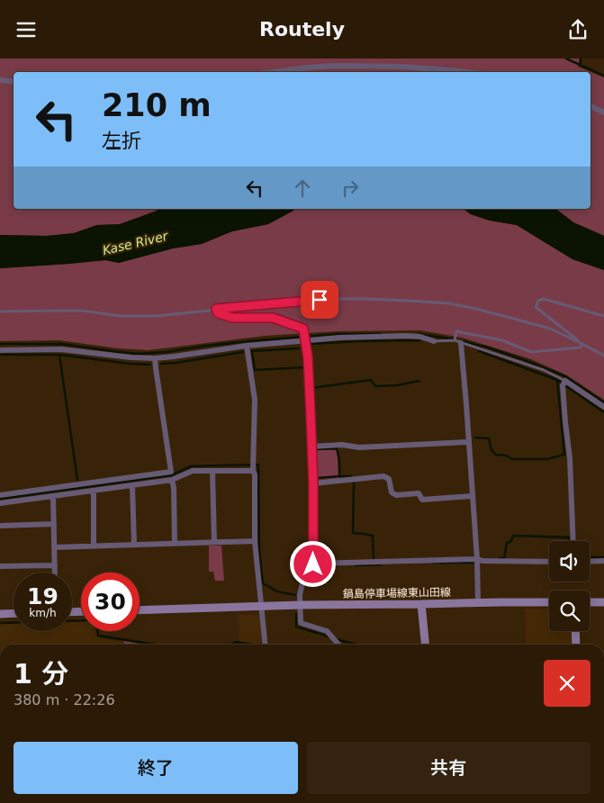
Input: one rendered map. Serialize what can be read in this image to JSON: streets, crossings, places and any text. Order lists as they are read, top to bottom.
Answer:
{
  "streets": {
    "main road": ["鍋島停車場線東山田線"]
  },
  "water": ["Kase River"],
  "page": {
    "header": "Routely",
    "turn": ["210 m", "左折"],
    "speed": "19 km/h",
    "limit": "30",
    "heading": ["1 分", "380 m · 22:26"],
    "buttons": ["終了", "共有"]
  }
}
